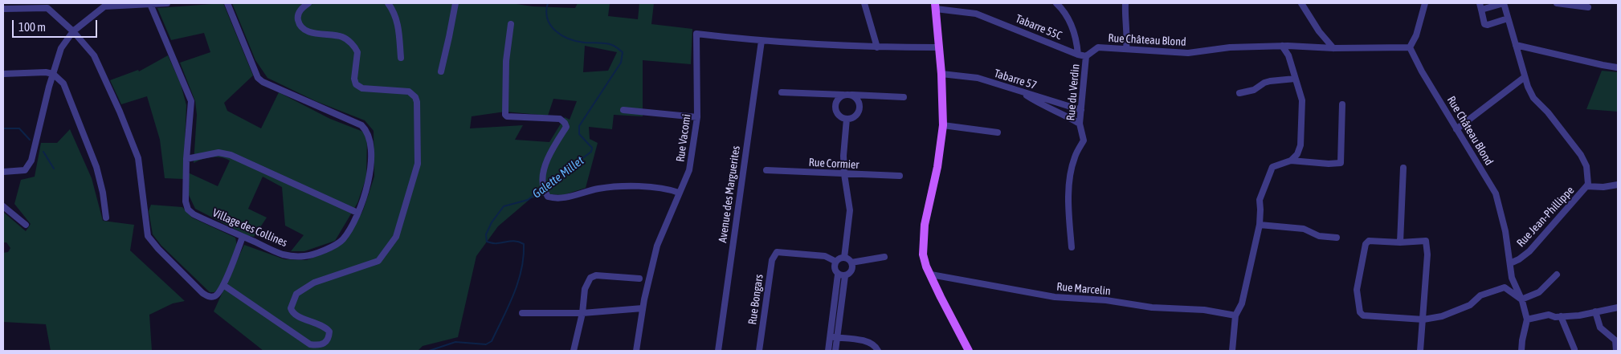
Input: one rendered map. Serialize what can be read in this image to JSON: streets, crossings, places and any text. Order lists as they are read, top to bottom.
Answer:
{
  "streets": {
    "street": [
      "Tabarre 55C",
      "Rue Château Blond",
      "Tabarre 57",
      "Rue du Verdin",
      "Rue Vacomi",
      "Rue Cormier",
      "Avenue des Marguerites",
      "Rue Jean-Phillippe",
      "Village des Collines",
      "Rue Marcelin",
      "Rue Bongars"
    ]
  },
  "crossings": [
    ["Tabarre 55C", "Rue Château Blond"],
    ["Tabarre 55C", "Rue du Verdin"],
    ["Rue Château Blond", "Rue du Verdin"],
    ["Rue Château Blond", "Rue Jean-Phillippe"],
    ["Tabarre 57", "Rue du Verdin"],
    ["Rue Vacomi", "Avenue des Marguerites"]
  ],
  "water": ["Galette Millet"],
  "scale_bar": "100 m"
}
